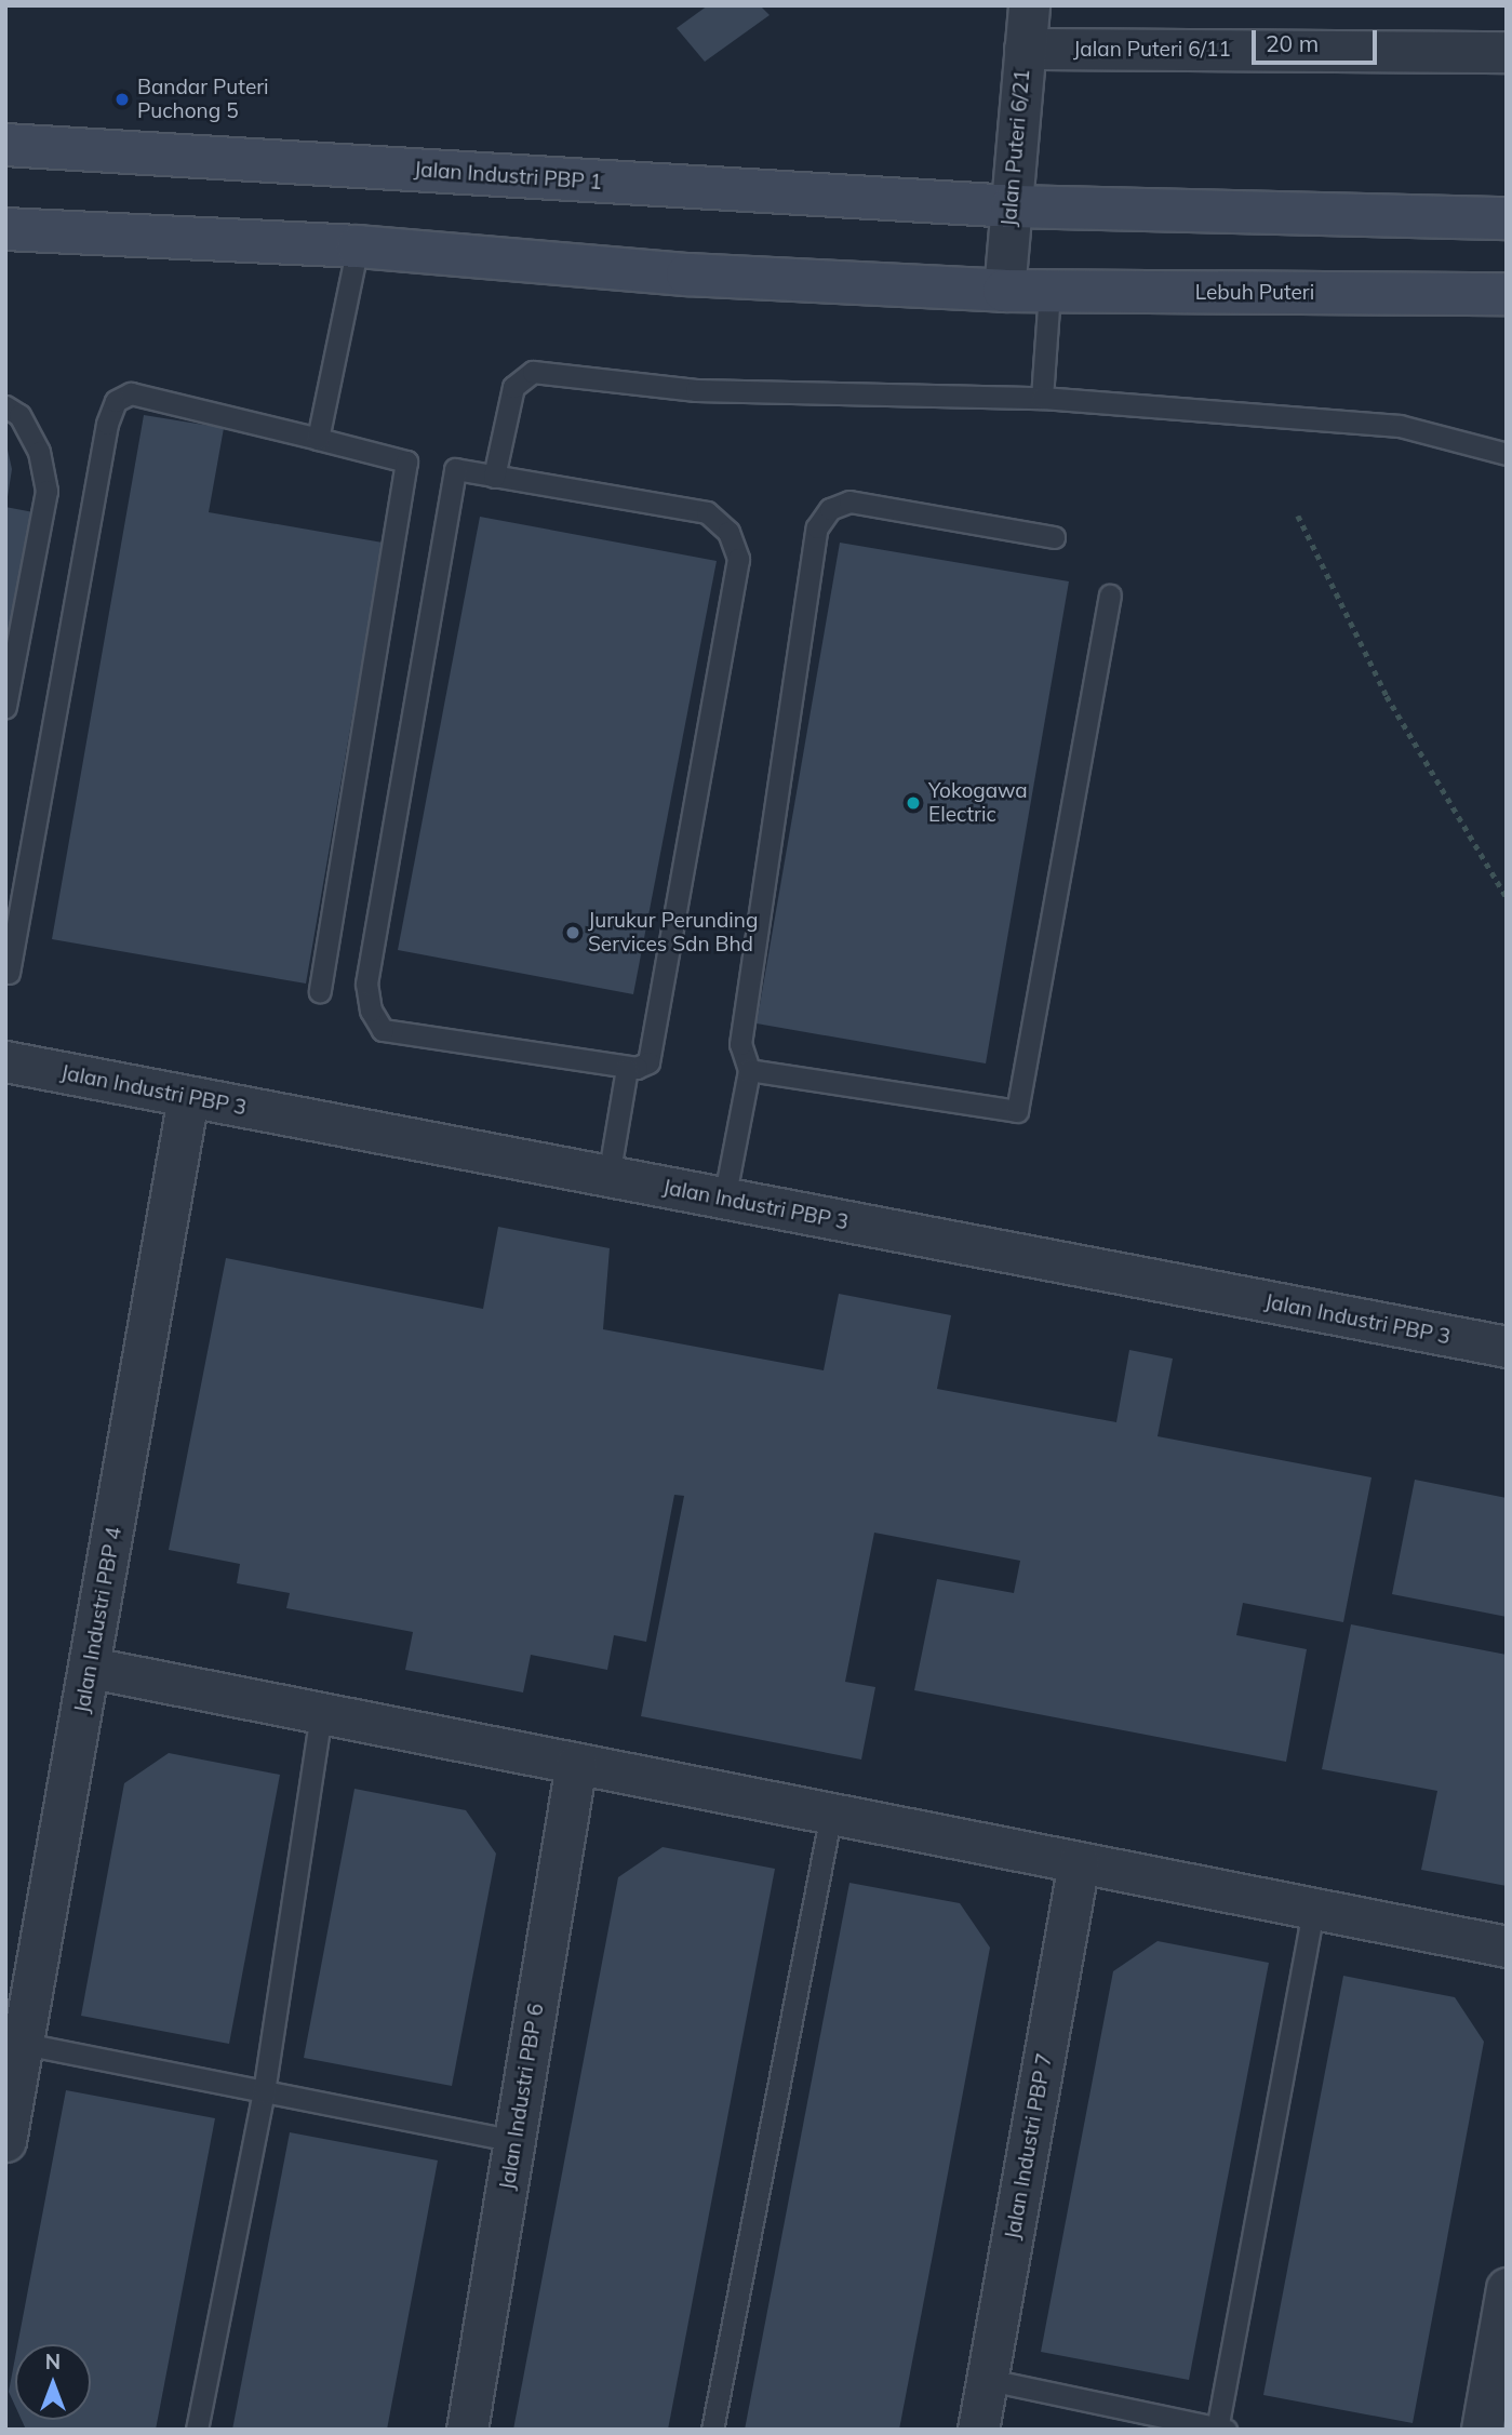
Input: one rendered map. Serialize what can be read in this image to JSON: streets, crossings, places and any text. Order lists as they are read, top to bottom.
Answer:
{
  "streets": {
    "main road": ["Jalan Industri PBP 1", "Lebuh Puteri"],
    "street": [
      "Jalan Puteri 6/11",
      "Jalan Puteri 6/21",
      "Jalan Industri PBP 3",
      "Jalan Industri PBP 4",
      "Jalan Industri PBP 6",
      "Jalan Industri PBP 7"
    ]
  },
  "crossings": [
    ["Jalan Puteri 6/11", "Jalan Puteri 6/21"],
    ["Jalan Puteri 6/21", "Jalan Industri PBP 1"],
    ["Jalan Puteri 6/21", "Lebuh Puteri"],
    ["Jalan Industri PBP 3", "Jalan Industri PBP 4"]
  ],
  "places": ["Bandar Puteri Puchong 5", "Yokogawa Electric", "Jurukur Perunding Services Sdn Bhd"],
  "scale_bar": "20 m",
  "north": "top"
}
